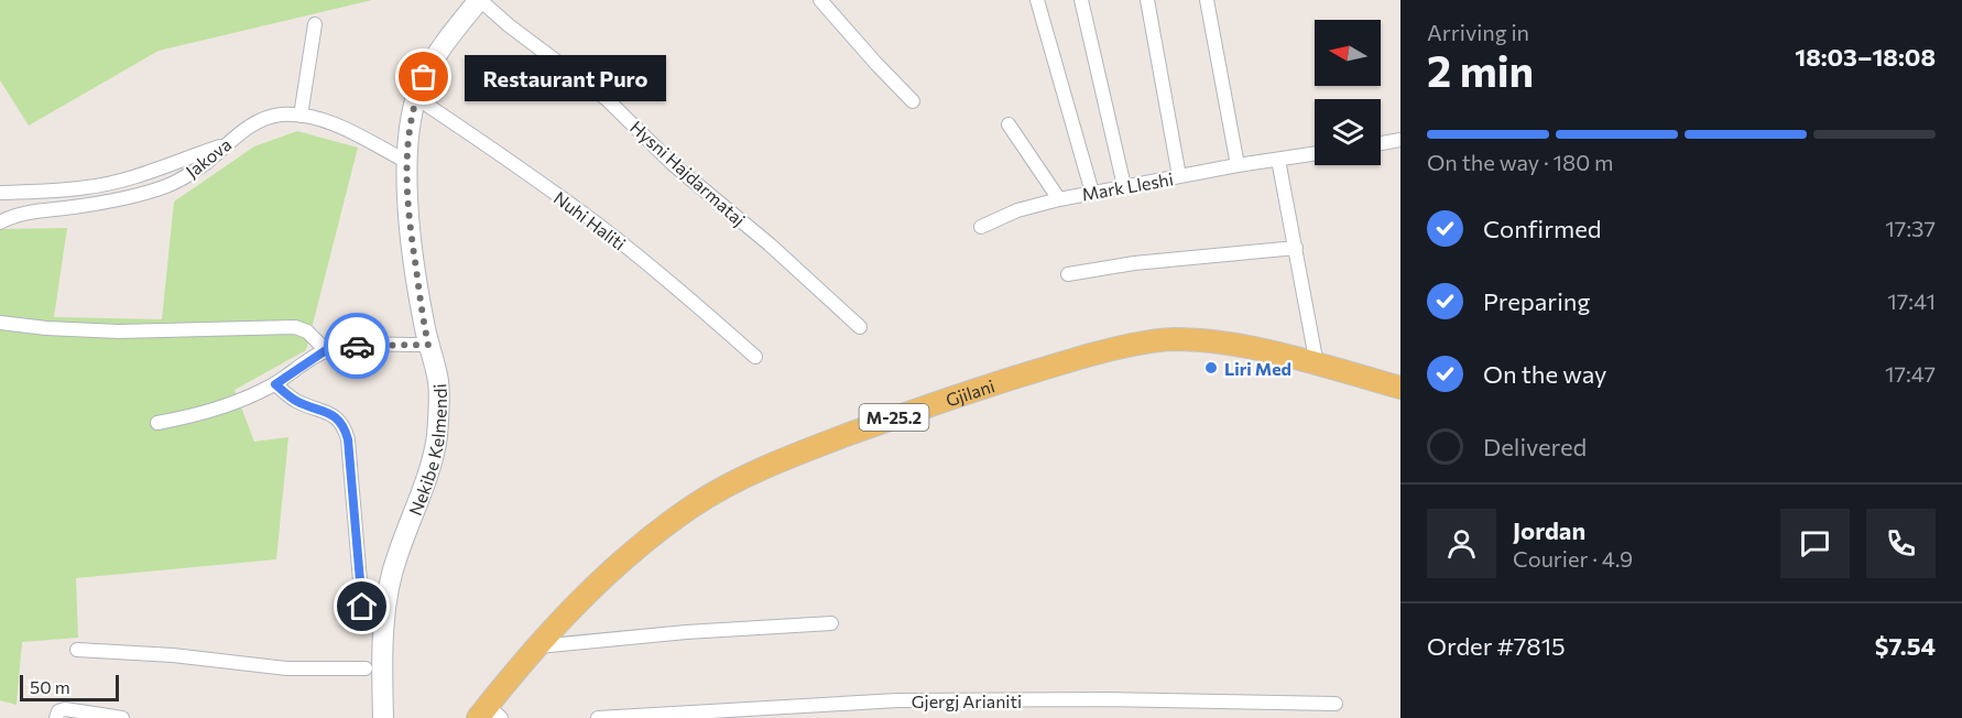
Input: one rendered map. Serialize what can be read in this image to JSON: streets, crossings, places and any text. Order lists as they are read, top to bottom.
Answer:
{
  "streets": {
    "main road": ["Gjilani", "M-25.2"],
    "street": [
      "Jakova",
      "Hysni Hajdarmataj",
      "Mark Lleshi",
      "Nuhi Haliti",
      "Nekibe Kelmendi",
      "Gjergj Arianiti"
    ]
  },
  "crossings": [
    ["Jakova", "Nekibe Kelmendi"],
    ["Hysni Hajdarmataj", "Nekibe Kelmendi"],
    ["Nuhi Haliti", "Nekibe Kelmendi"]
  ],
  "places": ["Restaurant Puro", "Liri Med"],
  "scale_bar": "50 m",
  "north": "left",
  "page": {
    "heading": ["2 min", "Arriving in", "18:03–18:08"],
    "panel": [
      "Jordan",
      "Courier · 4.9",
      "Order #7815",
      "$7.54"
    ],
    "bubble": "Restaurant Puro",
    "bar": "On the way · 180 m",
    "list": [
      ["Confirmed", "17:37"],
      ["Preparing", "17:41"],
      ["On the way", "17:47"],
      "Delivered"
    ],
    "scale": "50 m"
  }
}
